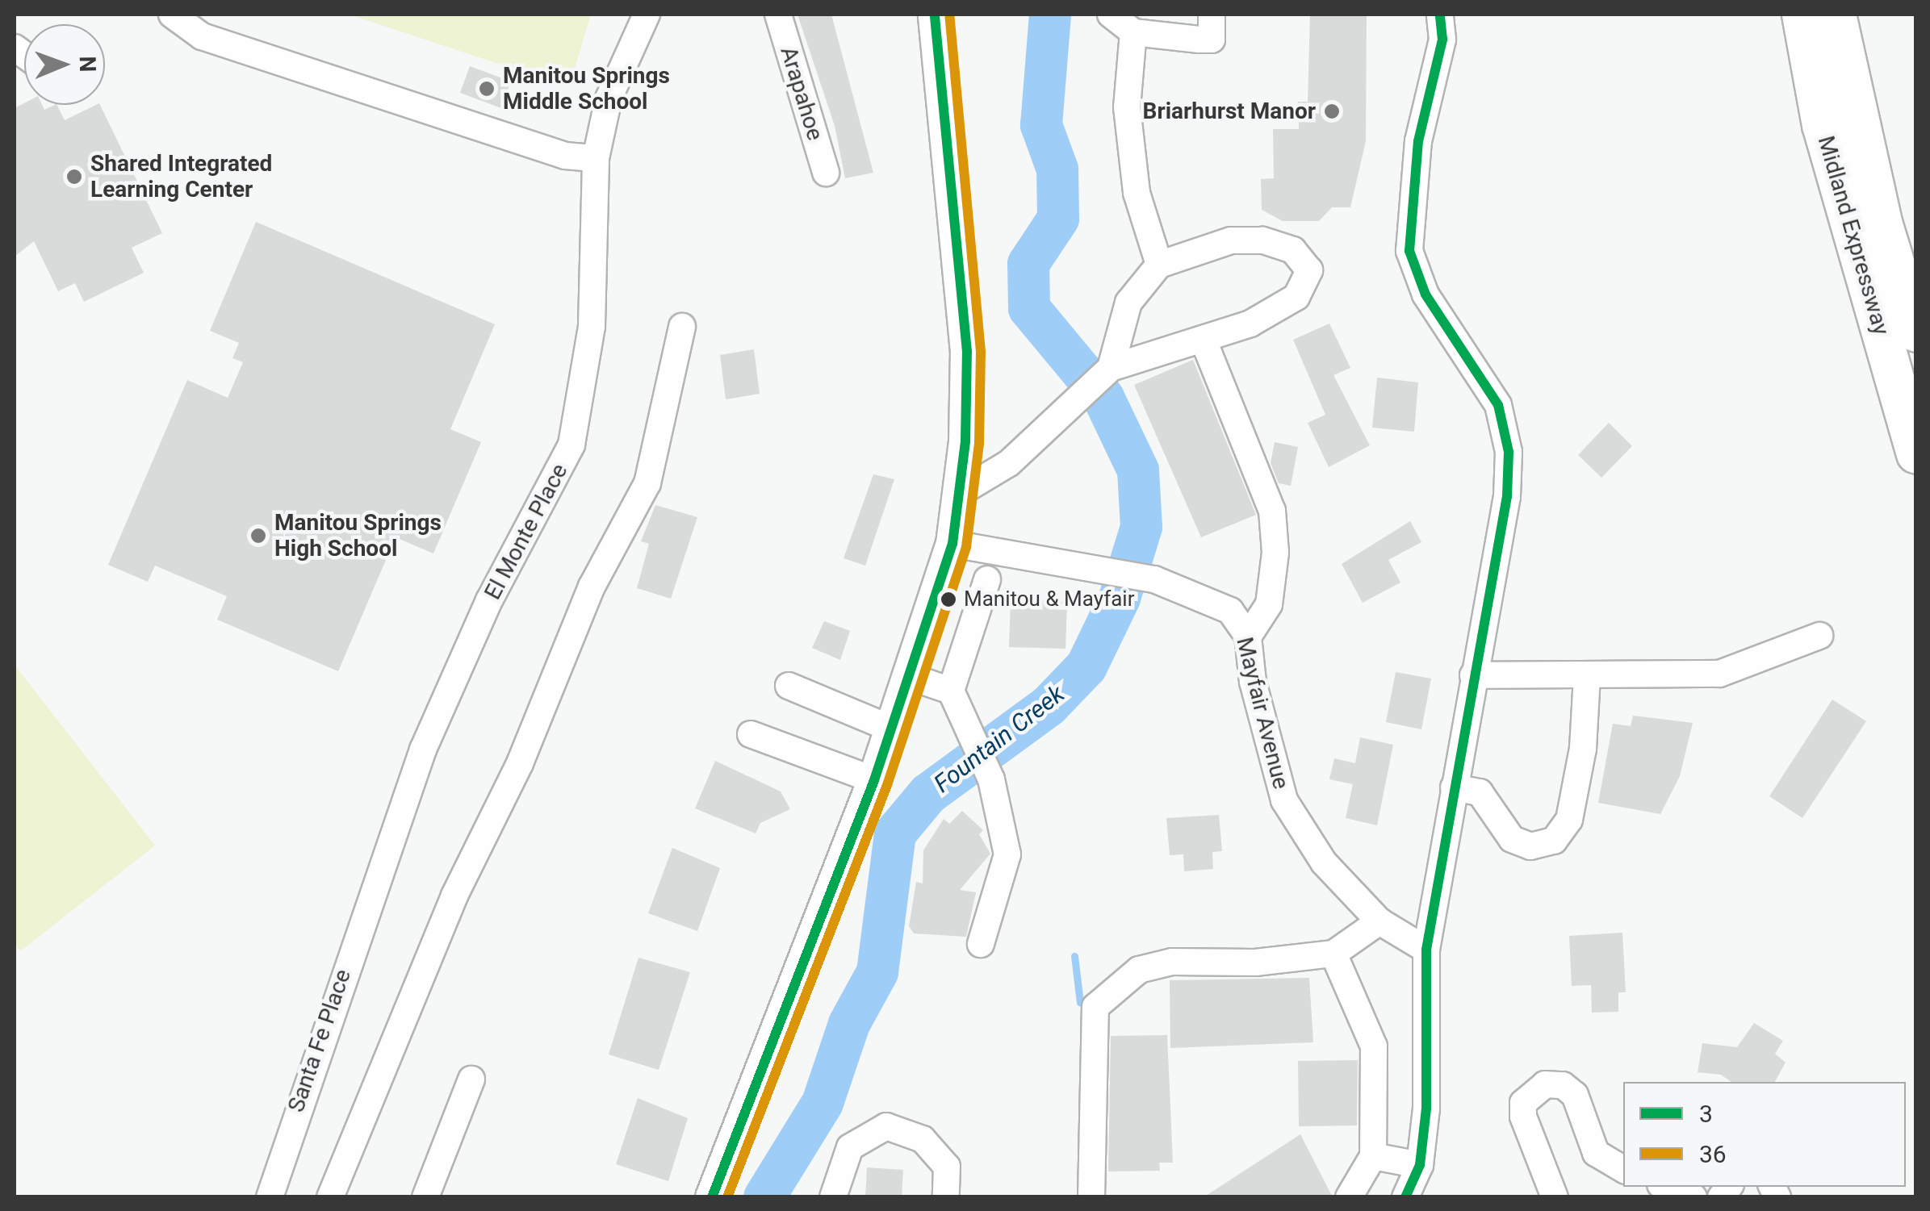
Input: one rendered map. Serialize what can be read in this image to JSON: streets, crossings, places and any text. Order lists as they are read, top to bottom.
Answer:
{
  "streets": {
    "highway": ["Midland Expressway"],
    "street": [
      "Arapahoe",
      "El Monte Place",
      "Mayfair Avenue",
      "Santa Fe Place"
    ]
  },
  "crossings": [
    ["El Monte Place", "Santa Fe Place"]
  ],
  "water": ["Fountain Creek"],
  "places": [
    "Manitou Springs Middle School",
    "Briarhurst Manor",
    "Shared Integrated Learning Center",
    "Manitou Springs High School",
    "Manitou & Mayfair"
  ],
  "lines": ["transit line 3", "transit line 36"],
  "legend": ["3", "36"],
  "north": "right"
}
